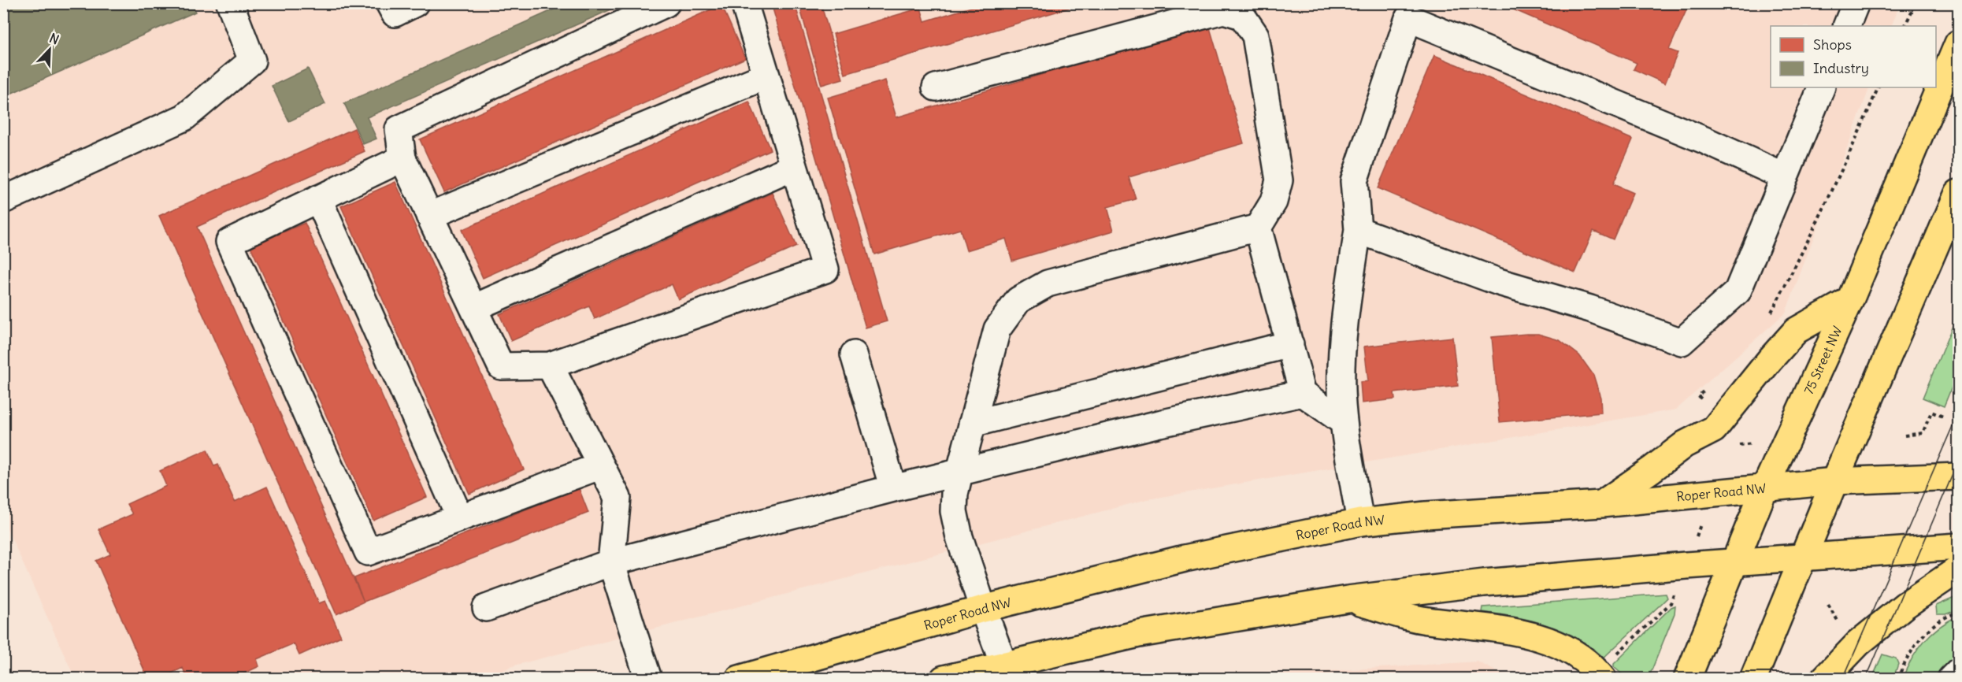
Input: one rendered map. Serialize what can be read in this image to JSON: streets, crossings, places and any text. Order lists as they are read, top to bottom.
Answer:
{
  "streets": {
    "main road": ["75 Street NW", "Roper Road NW"]
  },
  "crossings": [
    ["75 Street NW", "Roper Road NW"]
  ],
  "legend": ["Shops", "Industry"],
  "north": "top right"
}
